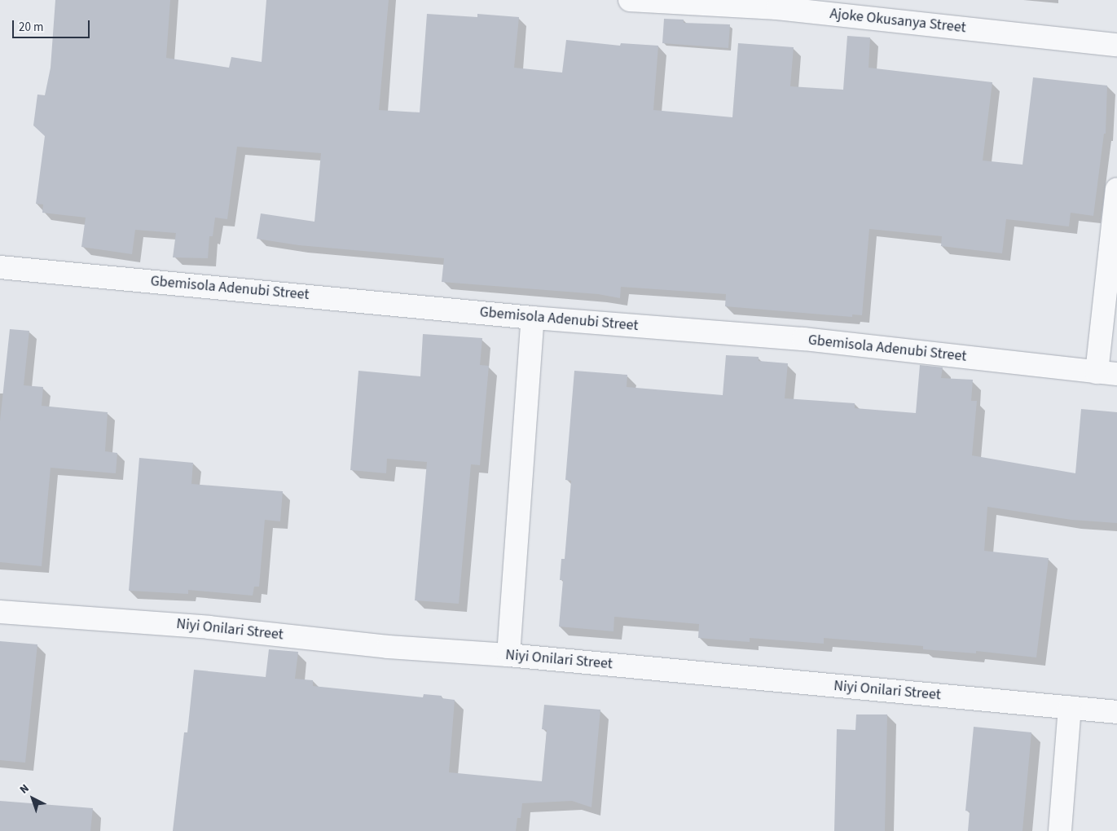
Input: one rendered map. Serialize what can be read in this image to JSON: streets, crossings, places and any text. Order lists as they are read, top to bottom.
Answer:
{
  "streets": {
    "street": ["Ajoke Okusanya Street", "Gbemisola Adenubi Street", "Niyi Onilari Street"]
  },
  "scale_bar": "20 m",
  "north": "top left"
}
